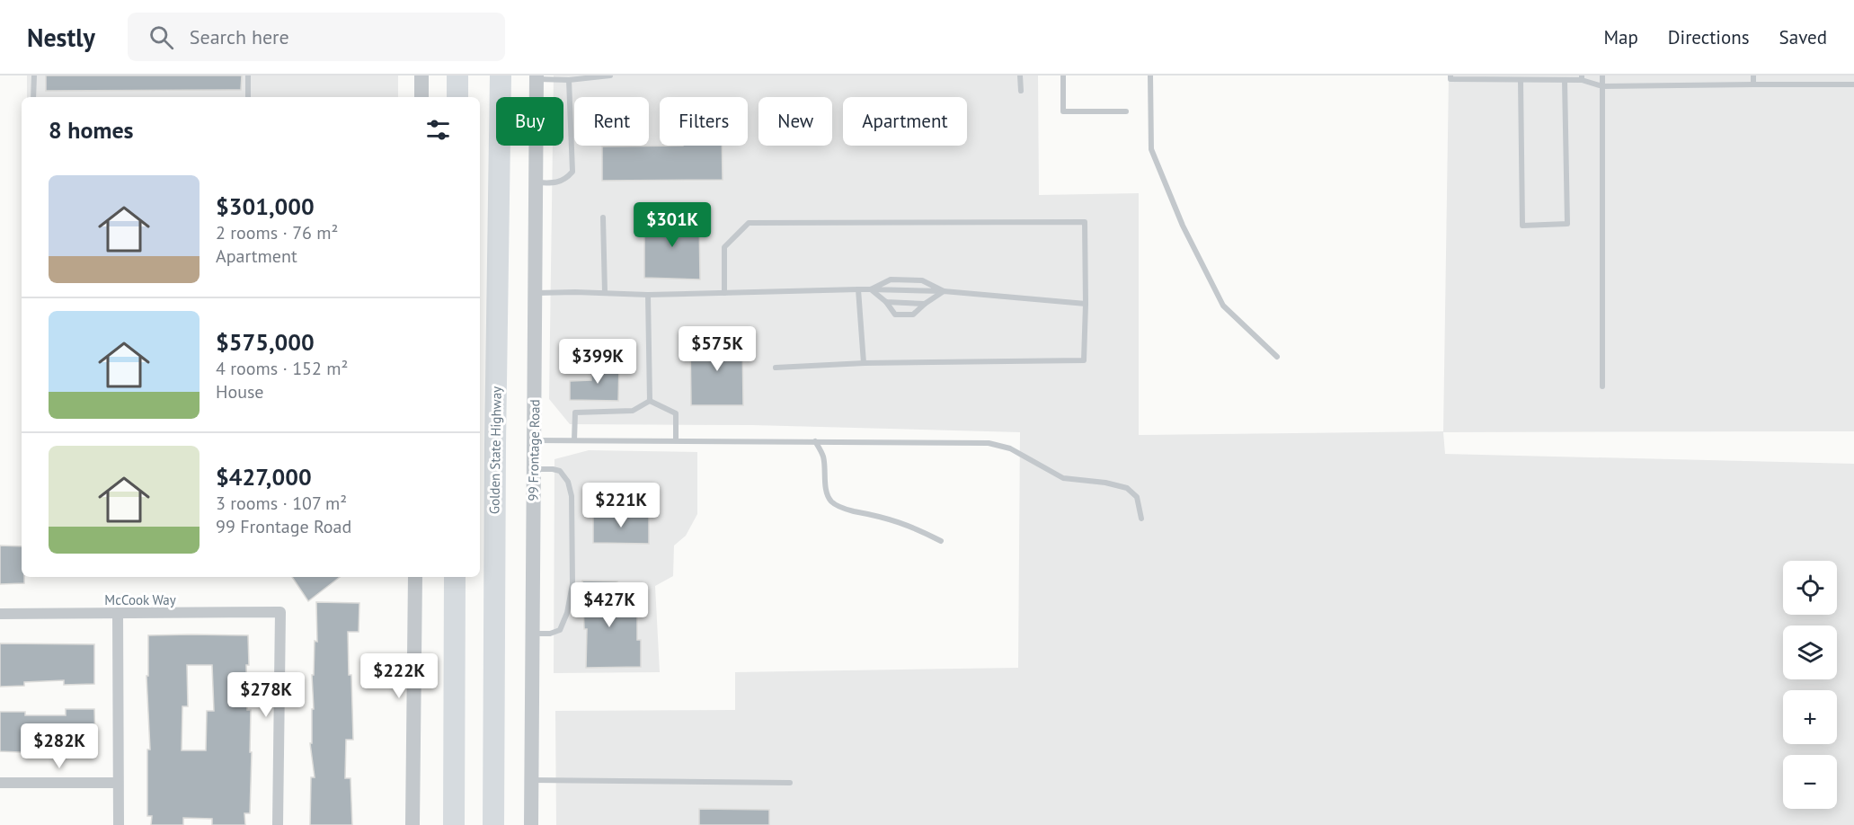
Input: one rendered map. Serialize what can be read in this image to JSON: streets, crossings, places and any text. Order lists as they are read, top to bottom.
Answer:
{
  "streets": {
    "highway": ["Golden State Highway"],
    "street": ["99 Frontage Road", "McCook Way"]
  },
  "page": {
    "header": "Nestly",
    "search": "Search here",
    "nav": ["Map", "Directions", "Saved"],
    "chip": [
      "Buy",
      "Rent",
      "Filters",
      "New",
      "Apartment"
    ],
    "heading": "8 homes",
    "list": [
      {
        "name": "$301,000",
        "note": "2 rooms · 76 m² · Apartment"
      },
      {
        "name": "$575,000",
        "note": "4 rooms · 152 m² · House"
      },
      {
        "name": "$427,000",
        "note": "3 rooms · 107 m² · 99 Frontage Road"
      }
    ],
    "price": [
      "$301K",
      "$575K",
      "$399K",
      "$221K",
      "$427K",
      "$222K",
      "$278K",
      "$282K"
    ],
    "map_buttons": ["+", "−"]
  }
}
